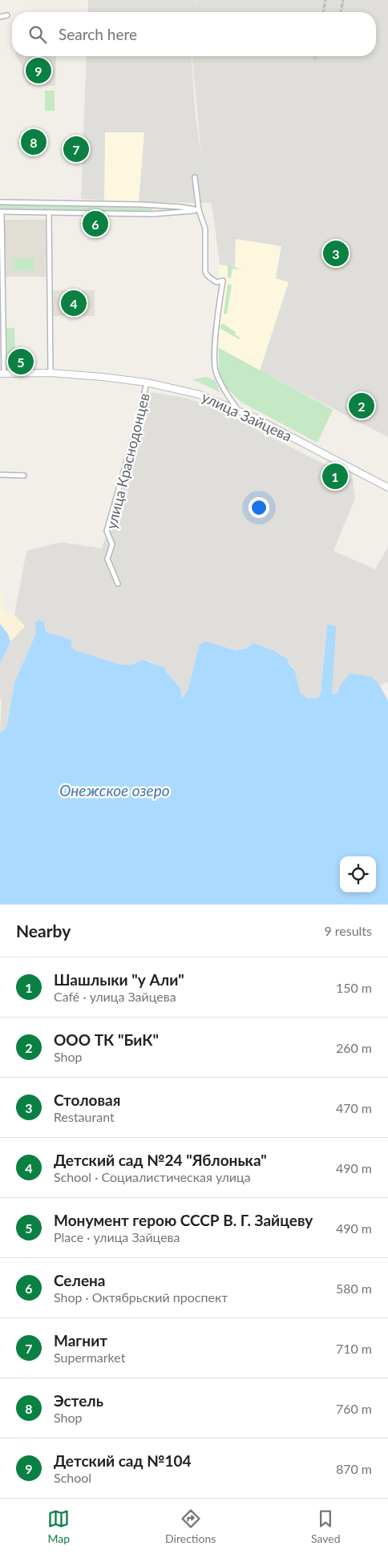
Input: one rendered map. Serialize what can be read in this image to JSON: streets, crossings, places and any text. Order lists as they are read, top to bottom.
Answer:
{
  "streets": {
    "main road": ["улица Зайцева"],
    "street": ["улица Краснодонцев"]
  },
  "crossings": [
    ["улица Зайцева", "улица Краснодонцев"]
  ],
  "water": ["Онежское озеро"],
  "page": {
    "search": "Search here",
    "pins": [
      "9",
      "8",
      "7",
      "6",
      "3",
      "4",
      "5",
      "2",
      "1"
    ],
    "heading": ["Nearby", "9 results"],
    "list": [
      {
        "mark": "1",
        "name": "Шашлыки \"у Али\"",
        "note": "Café · улица Зайцева",
        "value": "150 m"
      },
      {
        "mark": "2",
        "name": "ООО ТК \"БиК\"",
        "note": "Shop",
        "value": "260 m"
      },
      {
        "mark": "3",
        "name": "Столовая",
        "note": "Restaurant",
        "value": "470 m"
      },
      {
        "mark": "4",
        "name": "Детский сад №24 \"Яблонька\"",
        "note": "School · Социалистическая улица",
        "value": "490 m"
      },
      {
        "mark": "5",
        "name": "Монумент герою СССР В. Г. Зайцеву",
        "note": "Place · улица Зайцева",
        "value": "490 m"
      },
      {
        "mark": "6",
        "name": "Селена",
        "note": "Shop · Октябрьский проспект",
        "value": "580 m"
      },
      {
        "mark": "7",
        "name": "Магнит",
        "note": "Supermarket",
        "value": "710 m"
      },
      {
        "mark": "8",
        "name": "Эстель",
        "note": "Shop",
        "value": "760 m"
      },
      {
        "mark": "9",
        "name": "Детский сад №104",
        "note": "School",
        "value": "870 m"
      }
    ],
    "nav": ["Map", "Directions", "Saved"]
  }
}
